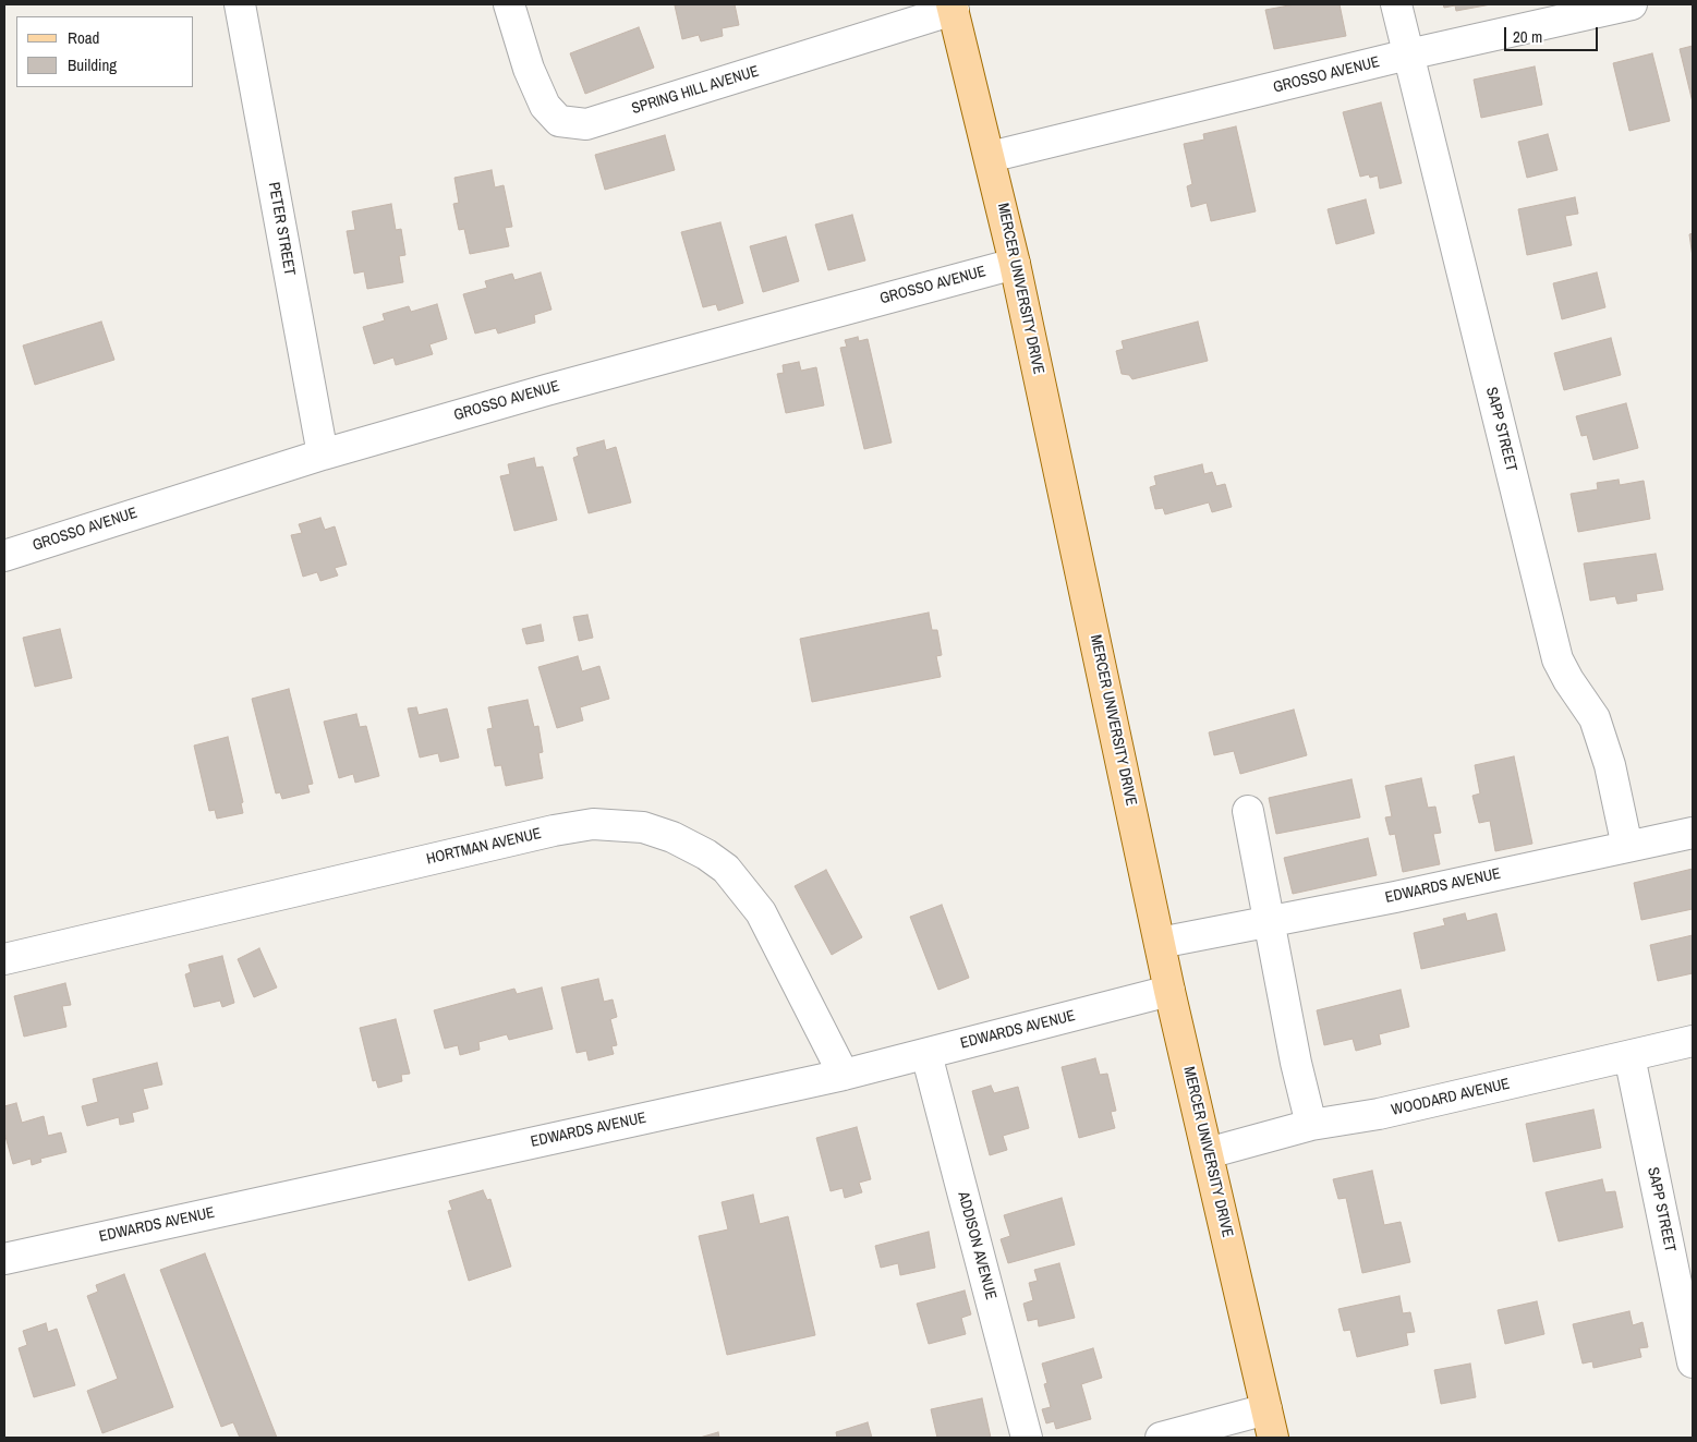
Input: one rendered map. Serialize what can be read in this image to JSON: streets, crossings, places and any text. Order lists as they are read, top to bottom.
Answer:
{
  "streets": {
    "main road": ["MERCER UNIVERSITY DRIVE"],
    "street": [
      "GROSSO AVENUE",
      "SPRING HILL AVENUE",
      "PETER STREET",
      "SAPP STREET",
      "HORTMAN AVENUE",
      "EDWARDS AVENUE",
      "WOODARD AVENUE",
      "ADDISON AVENUE"
    ]
  },
  "crossings": [
    ["GROSSO AVENUE", "PETER STREET"],
    ["GROSSO AVENUE", "MERCER UNIVERSITY DRIVE"],
    ["GROSSO AVENUE", "SAPP STREET"],
    ["SPRING HILL AVENUE", "MERCER UNIVERSITY DRIVE"],
    ["MERCER UNIVERSITY DRIVE", "EDWARDS AVENUE"],
    ["MERCER UNIVERSITY DRIVE", "WOODARD AVENUE"],
    ["SAPP STREET", "EDWARDS AVENUE"],
    ["SAPP STREET", "WOODARD AVENUE"],
    ["HORTMAN AVENUE", "EDWARDS AVENUE"],
    ["EDWARDS AVENUE", "ADDISON AVENUE"]
  ],
  "legend": ["Road", "Building"],
  "scale_bar": "20 m"
}
